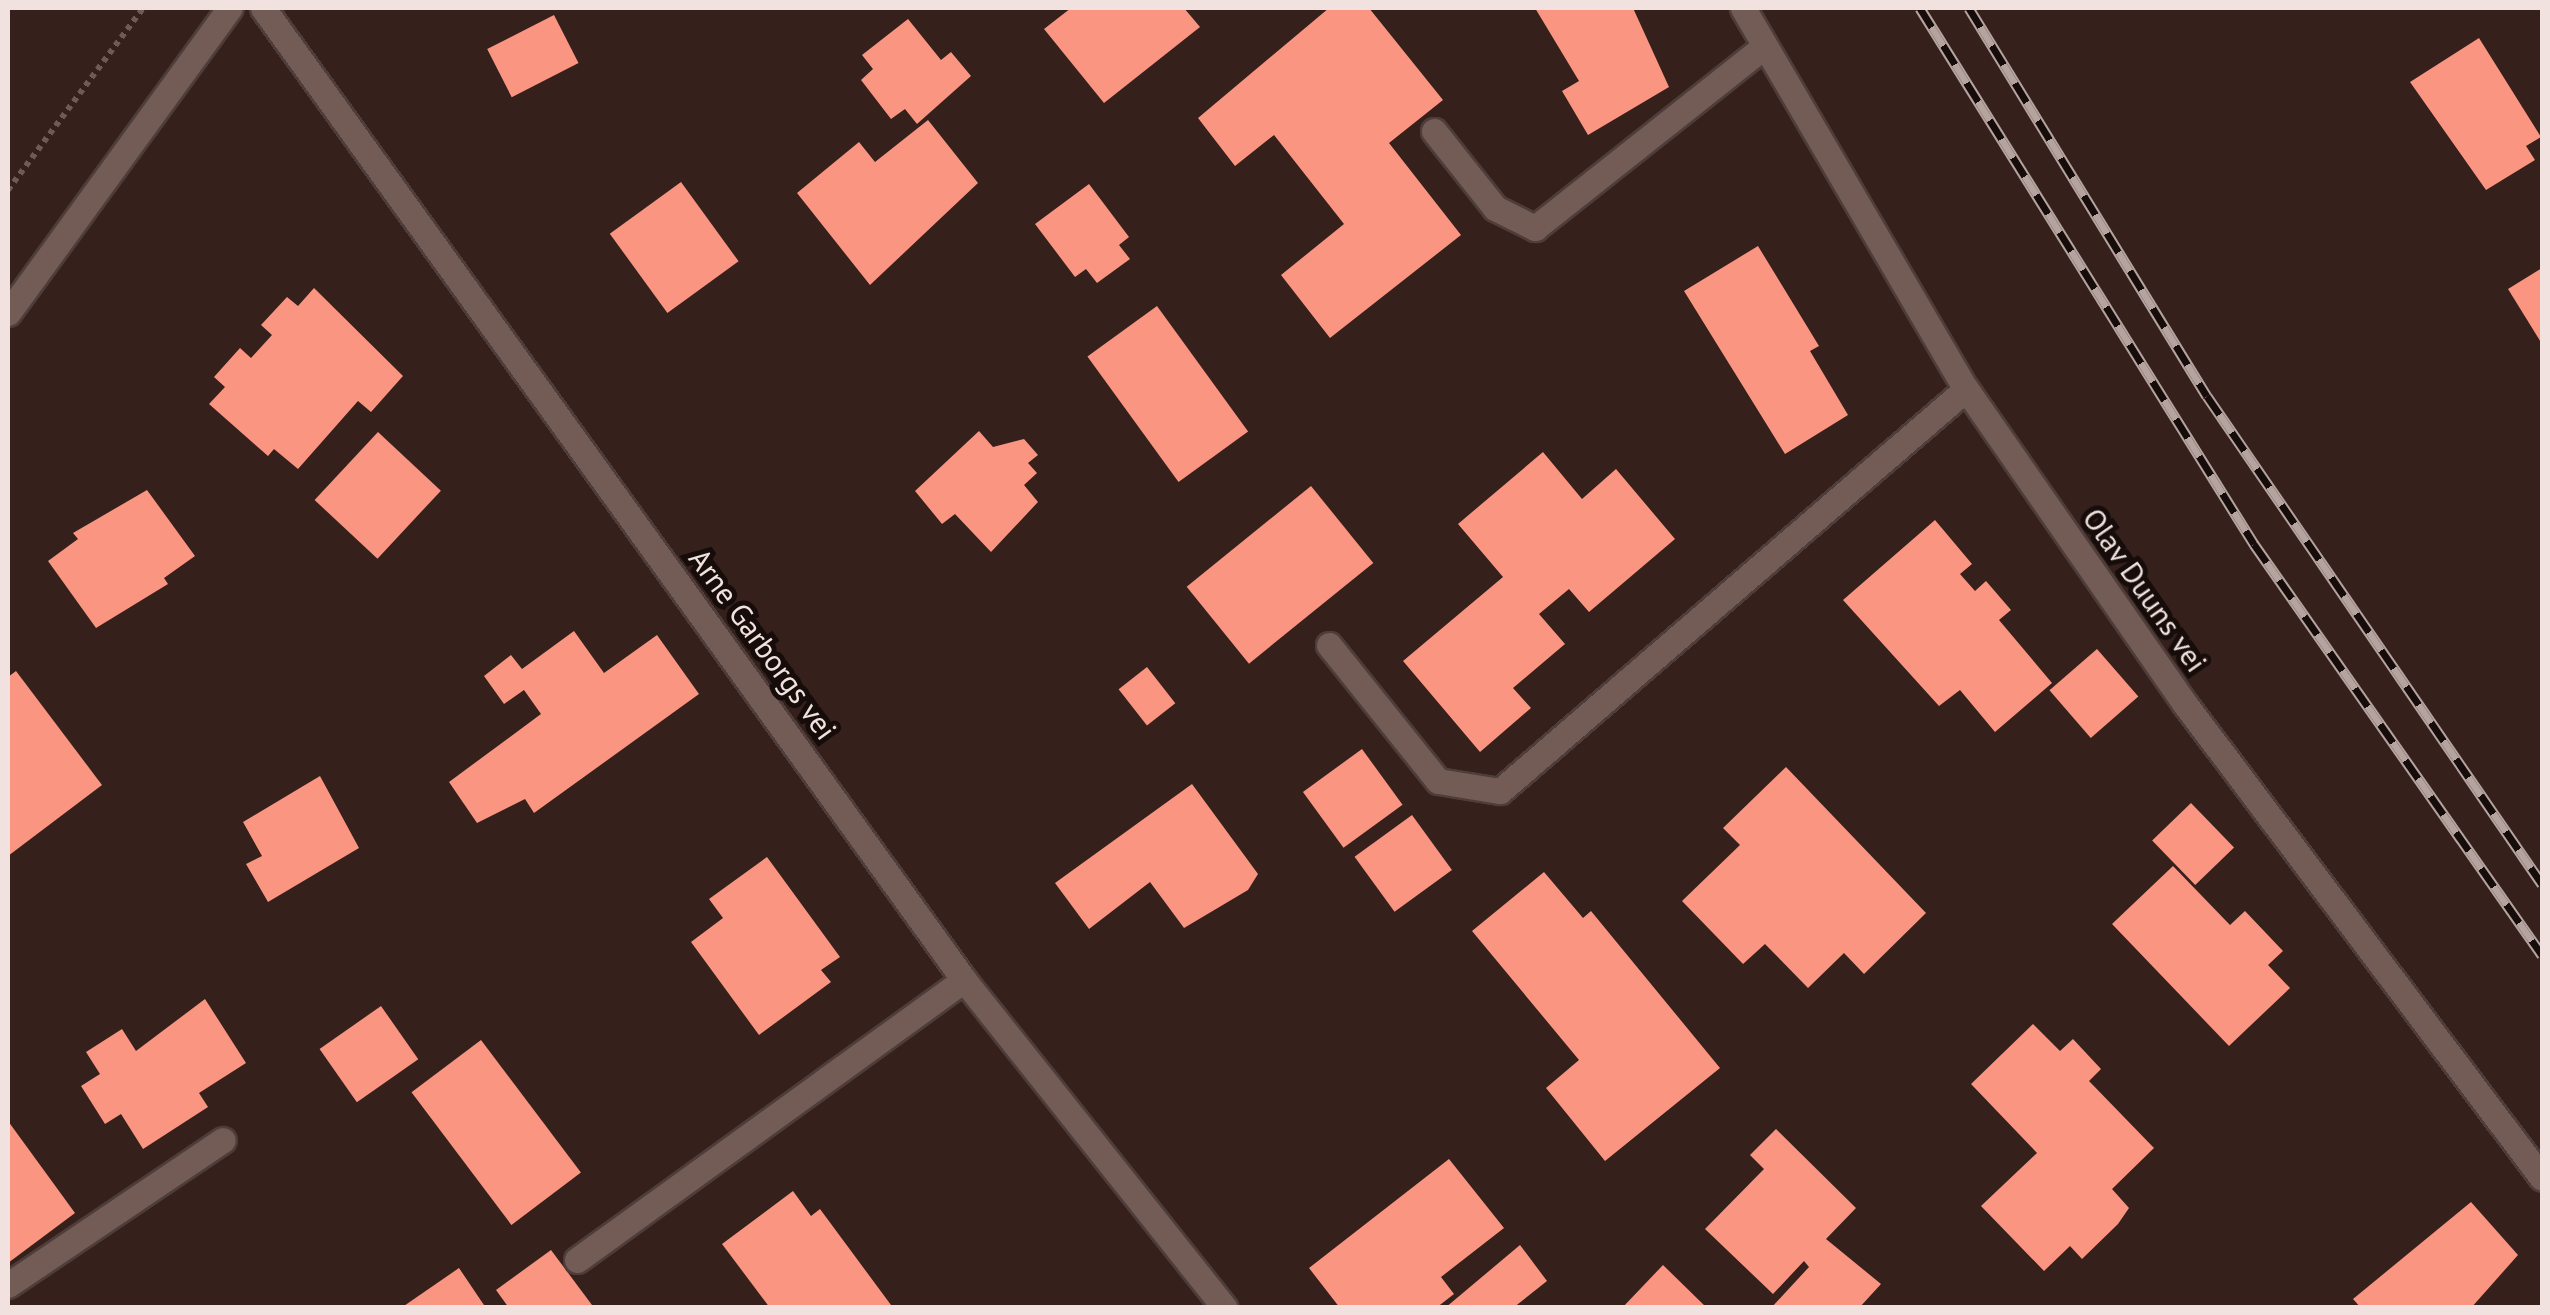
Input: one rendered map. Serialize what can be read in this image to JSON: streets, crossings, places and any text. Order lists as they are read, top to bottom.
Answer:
{
  "streets": {
    "street": ["Olav Duuns vei", "Arne Garborgs vei"]
  }
}
